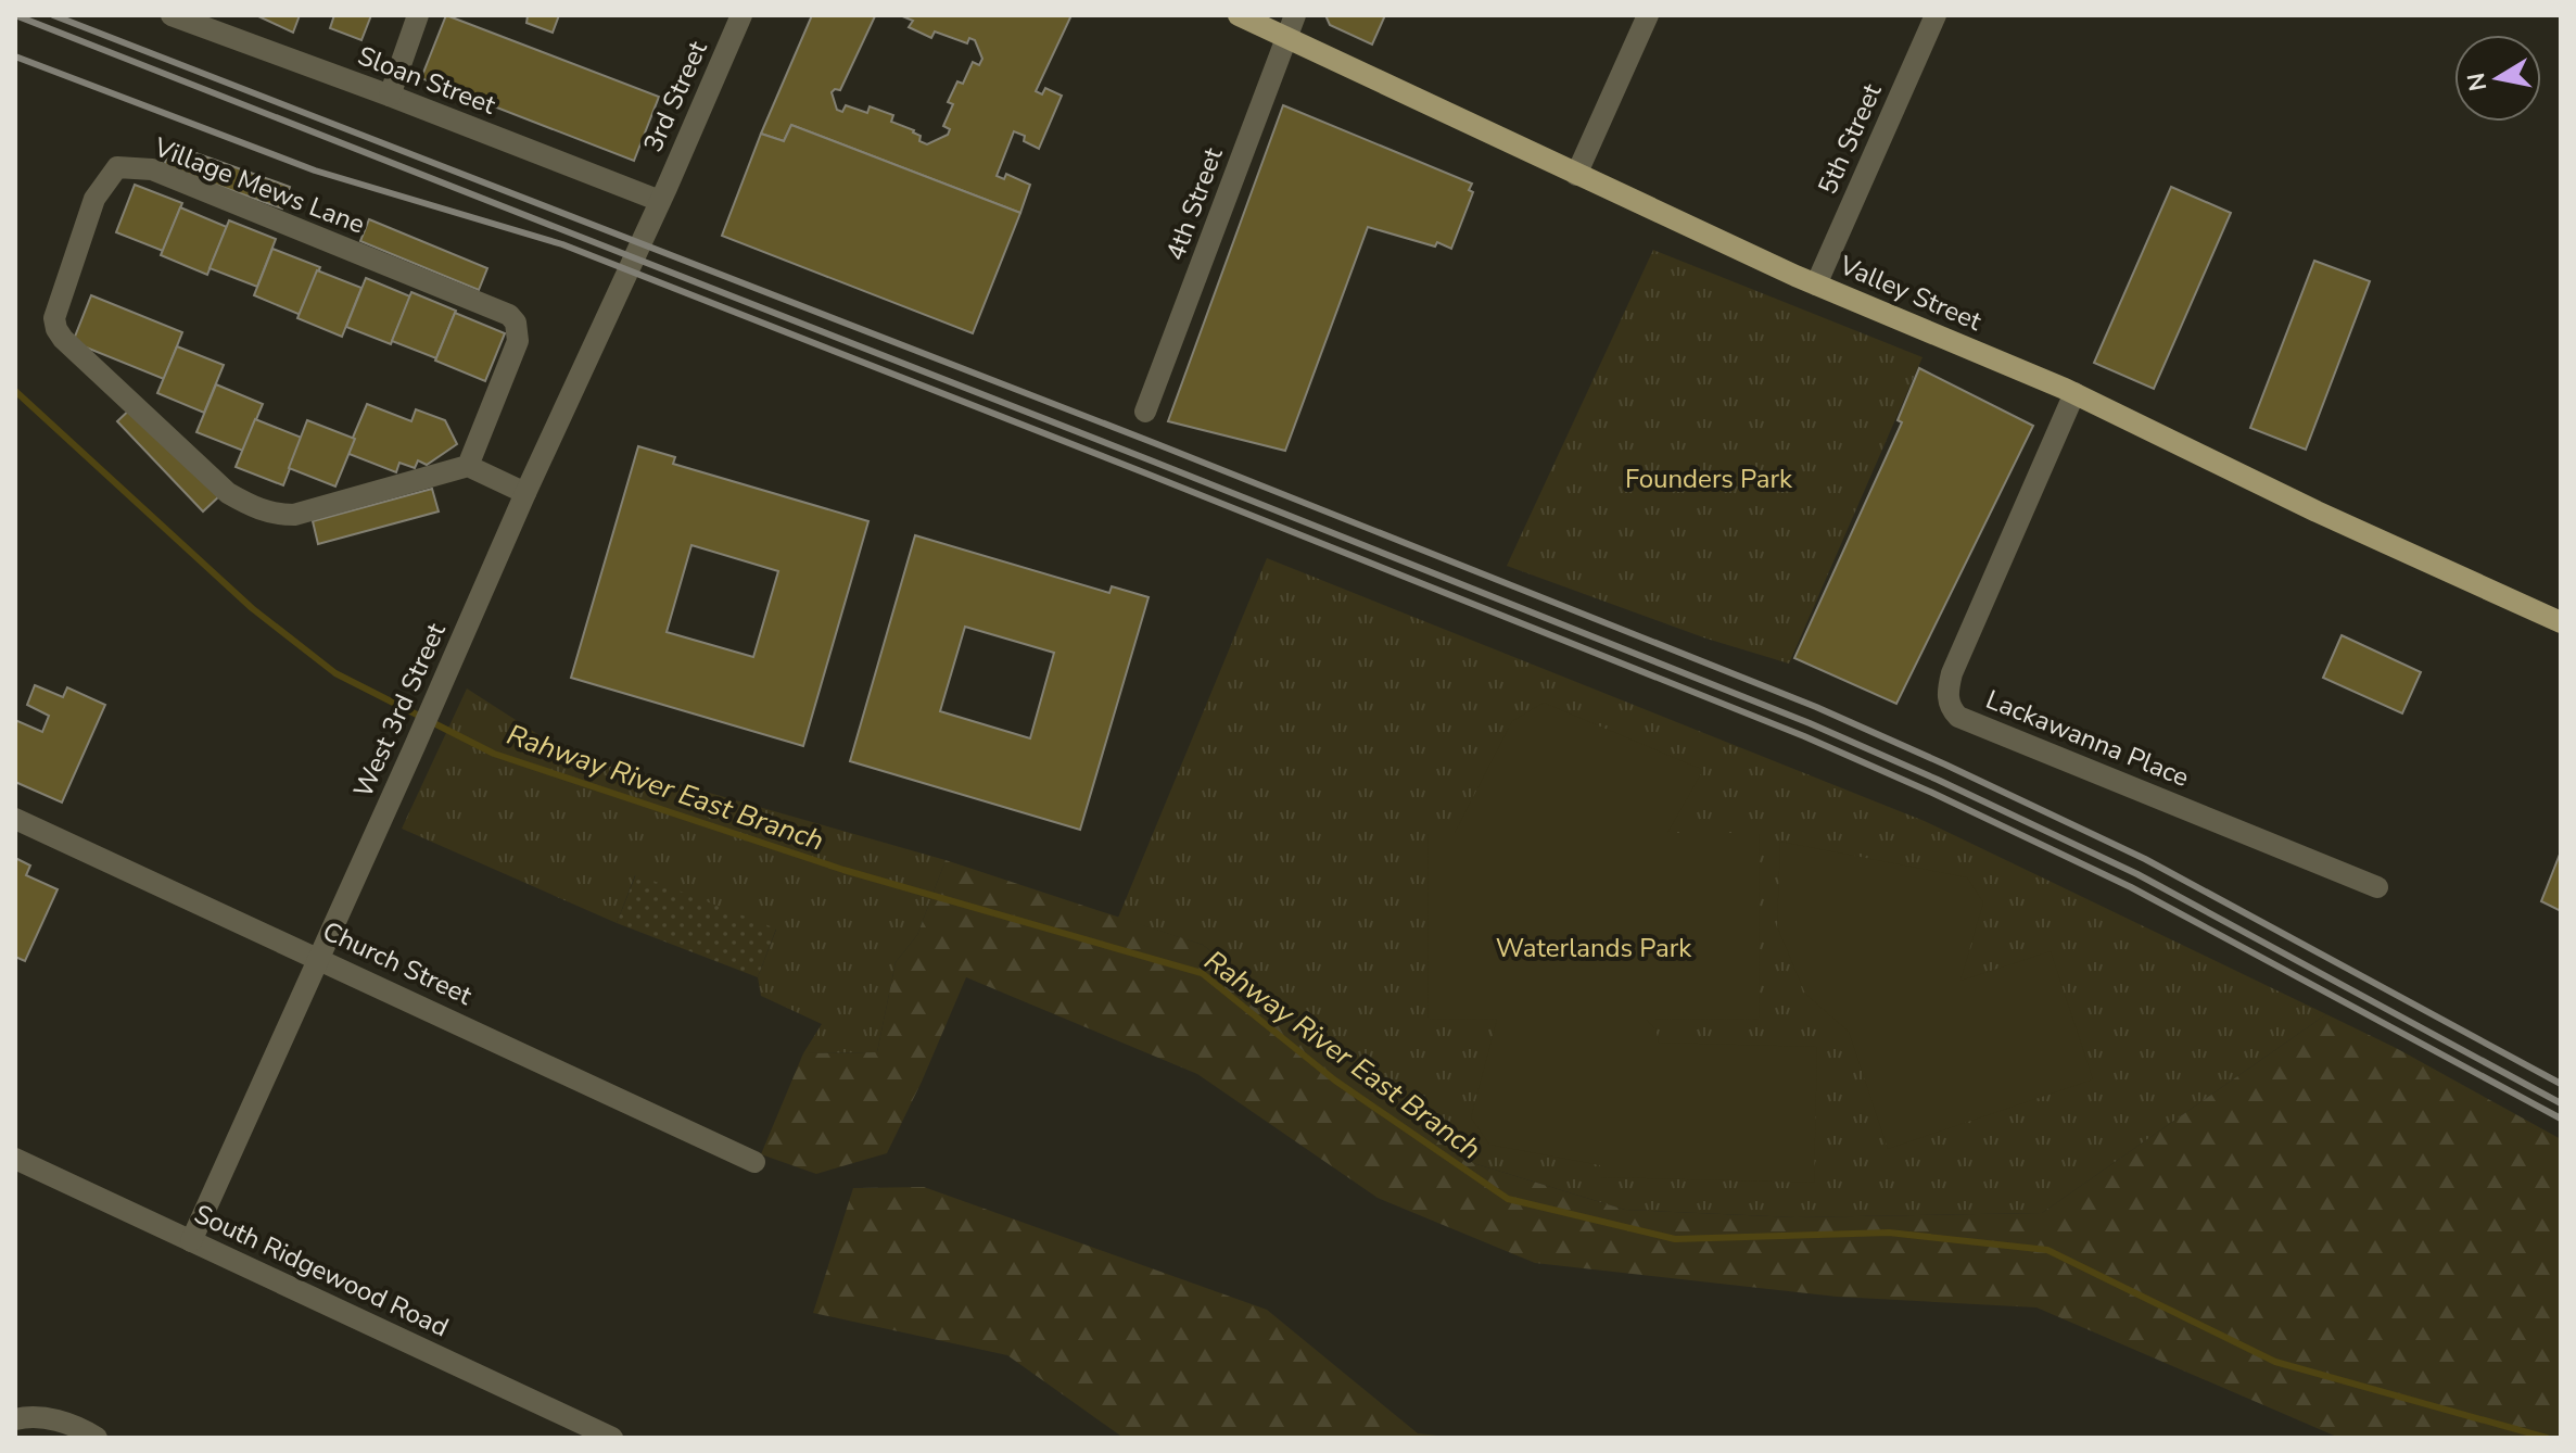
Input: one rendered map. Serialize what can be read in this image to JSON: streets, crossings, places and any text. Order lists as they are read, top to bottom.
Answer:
{
  "streets": {
    "main road": ["Valley Street"],
    "street": [
      "Sloan Street",
      "3rd Street",
      "5th Street",
      "Village Mews Lane",
      "4th Street",
      "West 3rd Street",
      "Lackawanna Place",
      "Church Street",
      "South Ridgewood Road"
    ]
  },
  "crossings": [
    ["Sloan Street", "3rd Street"],
    ["Sloan Street", "West 3rd Street"],
    ["3rd Street", "West 3rd Street"],
    ["5th Street", "Valley Street"],
    ["4th Street", "Valley Street"],
    ["Valley Street", "Lackawanna Place"],
    ["West 3rd Street", "Church Street"],
    ["West 3rd Street", "South Ridgewood Road"]
  ],
  "water": ["Rahway River East Branch"],
  "parks": ["Founders Park", "Waterlands Park"],
  "north": "left"
}
